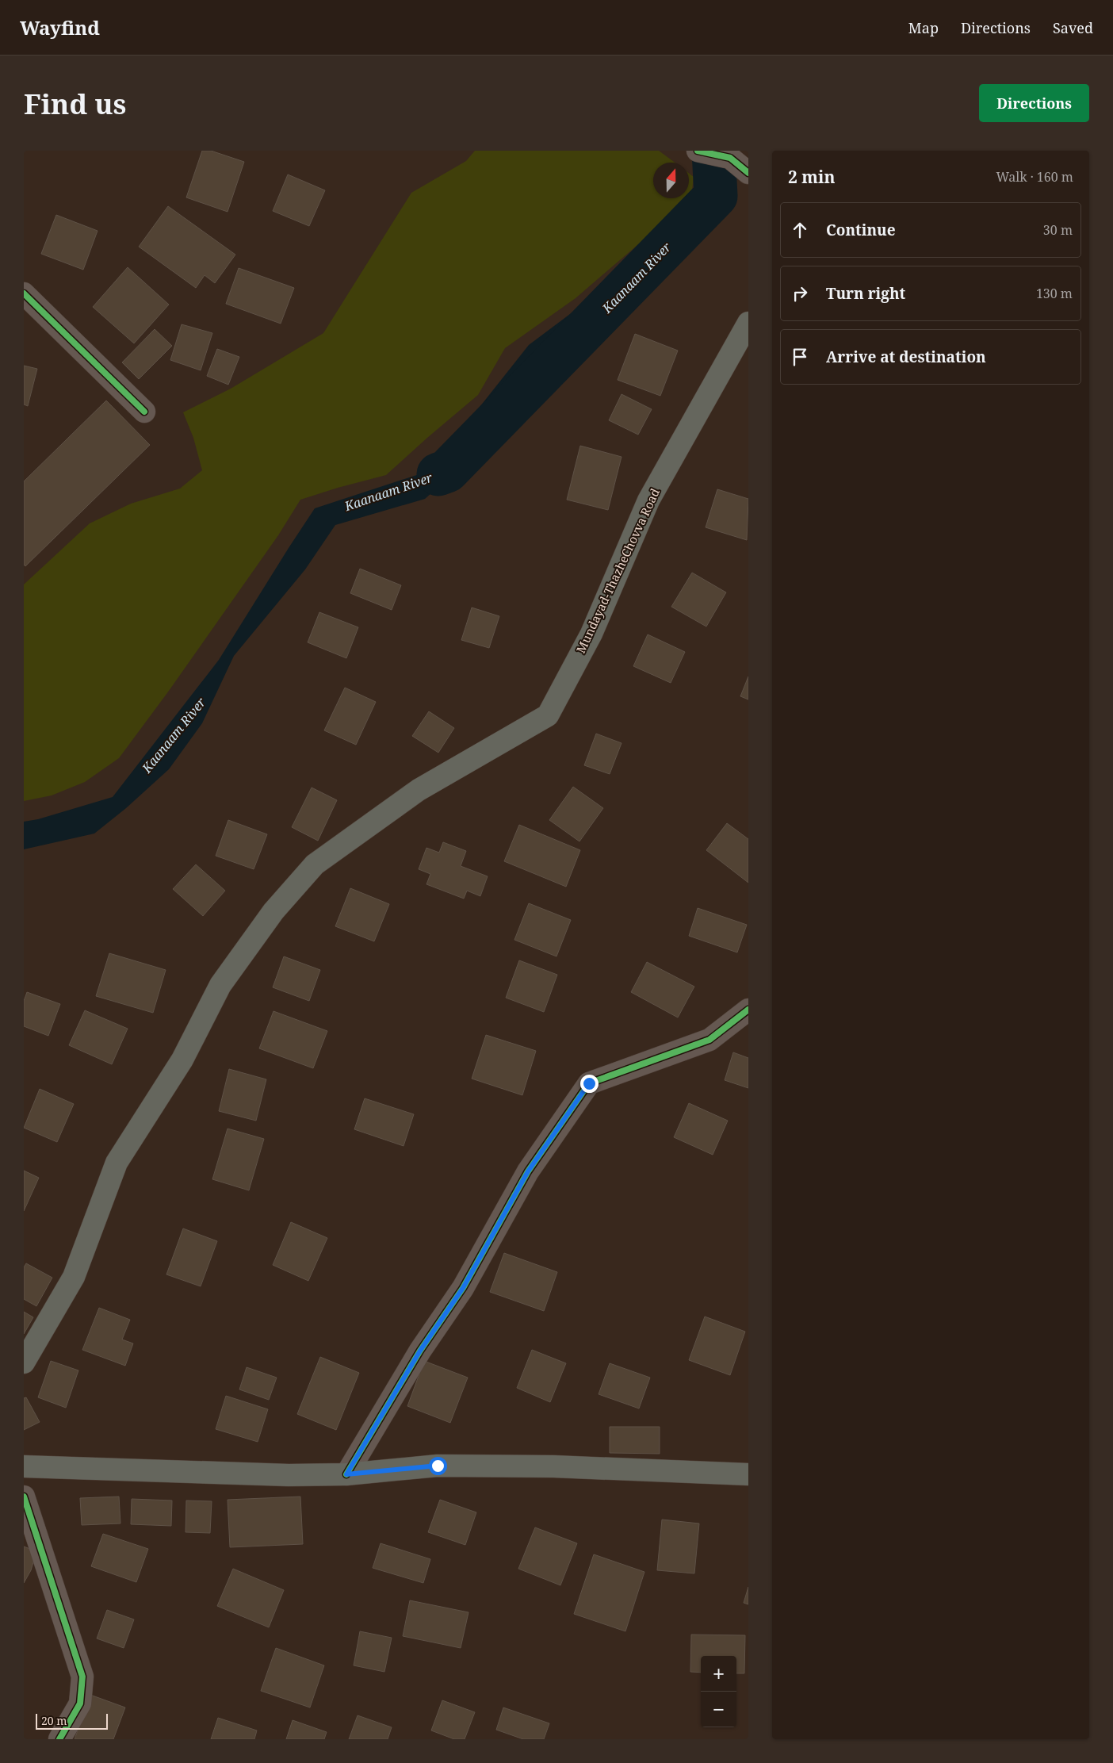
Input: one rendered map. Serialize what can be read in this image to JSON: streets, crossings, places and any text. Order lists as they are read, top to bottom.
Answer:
{
  "streets": {
    "main road": ["Mundayad-ThazheChovva Road"]
  },
  "water": ["Kaanaam River"],
  "scale_bar": "20 m",
  "north": "top",
  "page": {
    "header": "Wayfind",
    "nav": ["Map", "Directions", "Saved"],
    "buttons": "Directions",
    "title": "Find us",
    "heading": ["2 min", "Walk · 160 m"],
    "list": [
      ["Continue", "30 m"],
      ["Turn right", "130 m"],
      "Arrive at destination"
    ],
    "map_buttons": ["+", "−"],
    "scale": "20 m"
  }
}
